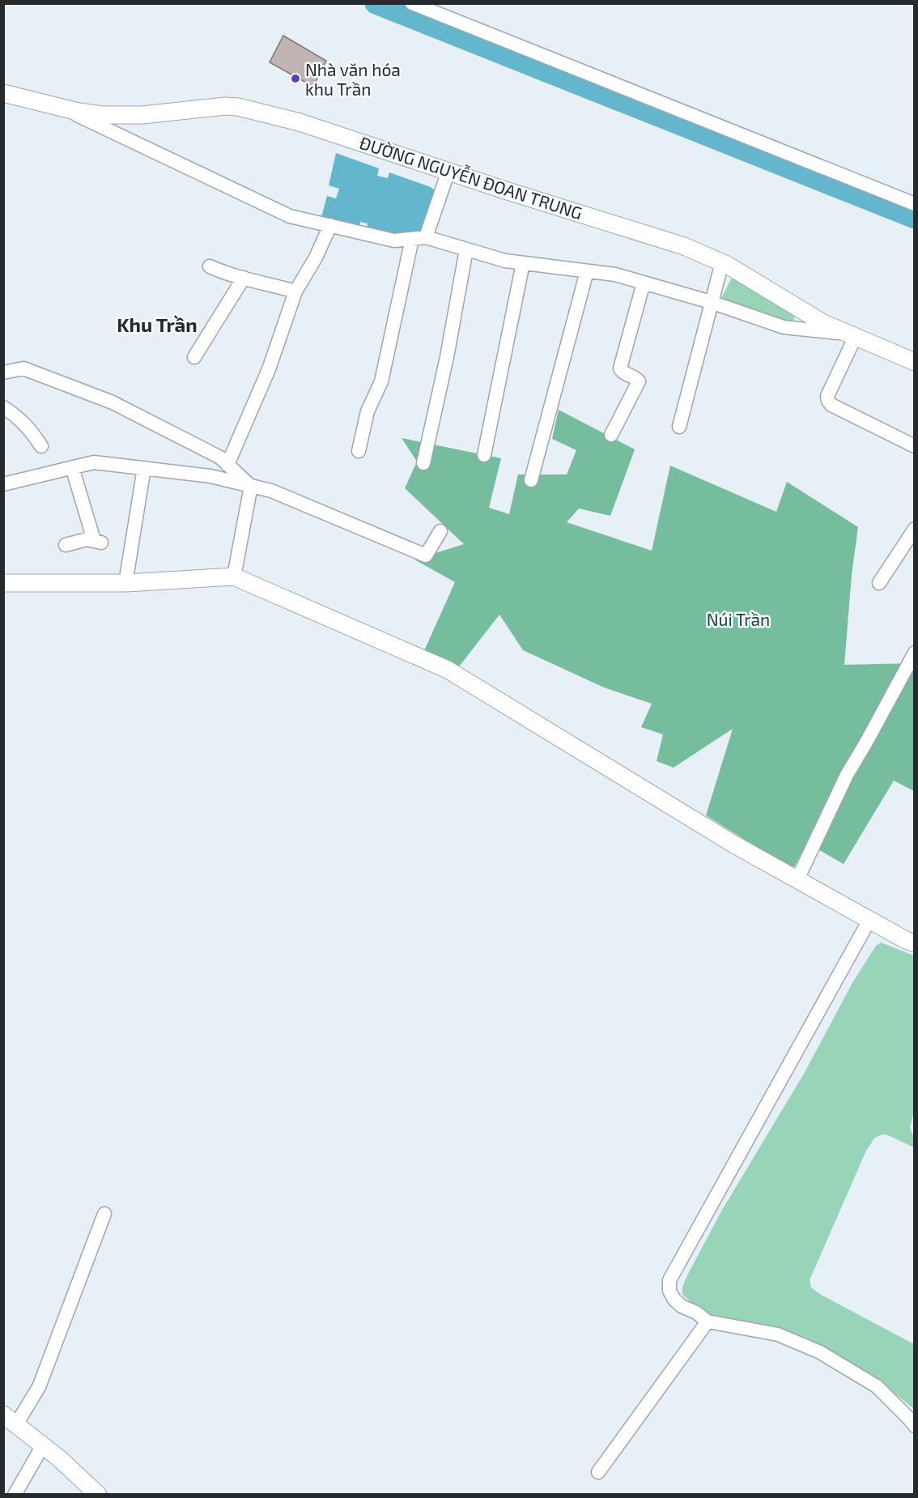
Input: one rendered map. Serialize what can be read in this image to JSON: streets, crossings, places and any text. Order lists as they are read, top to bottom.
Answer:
{
  "streets": {
    "street": ["ĐƯỜNG NGUYỄN ĐOAN TRUNG"]
  },
  "districts": ["Khu Trần"],
  "parks": ["Núi Trần"],
  "places": ["Nhà văn hóa khu Trần"]
}
